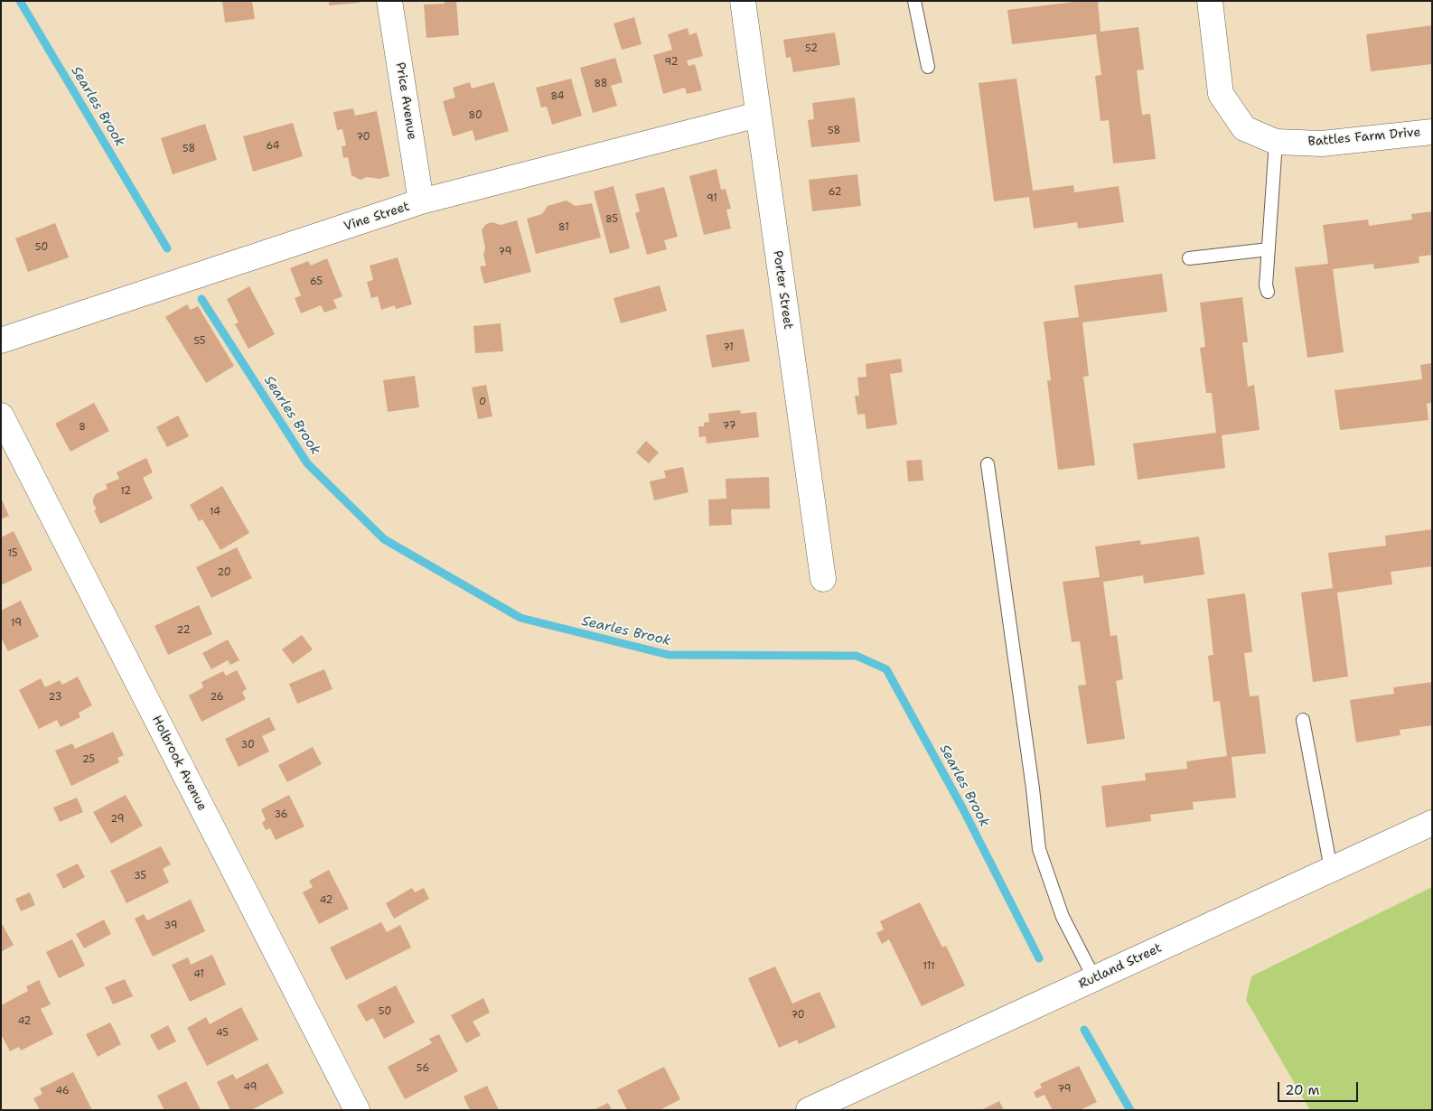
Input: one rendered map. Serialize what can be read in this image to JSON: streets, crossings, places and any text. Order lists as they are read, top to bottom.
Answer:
{
  "streets": {
    "street": [
      "Price Avenue",
      "Battles Farm Drive",
      "Vine Street",
      "Porter Street",
      "Holbrook Avenue",
      "Rutland Street"
    ]
  },
  "crossings": [
    ["Price Avenue", "Vine Street"],
    ["Vine Street", "Porter Street"]
  ],
  "water": ["Searles Brook"],
  "house_numbers": [
    "52",
    "92",
    "88",
    "84",
    "80",
    "58",
    "70",
    "64",
    "58",
    "62",
    "91",
    "85",
    "81",
    "50",
    "79",
    "65",
    "55",
    "71",
    "0",
    "77",
    "8",
    "12",
    "14",
    "15",
    "20",
    "19",
    "22",
    "23",
    "26",
    "30",
    "25",
    "36",
    "29",
    "35",
    "42",
    "39",
    "111",
    "41",
    "50",
    "70",
    "42",
    "45",
    "56",
    "49",
    "79",
    "46"
  ],
  "scale_bar": "20 m"
}
